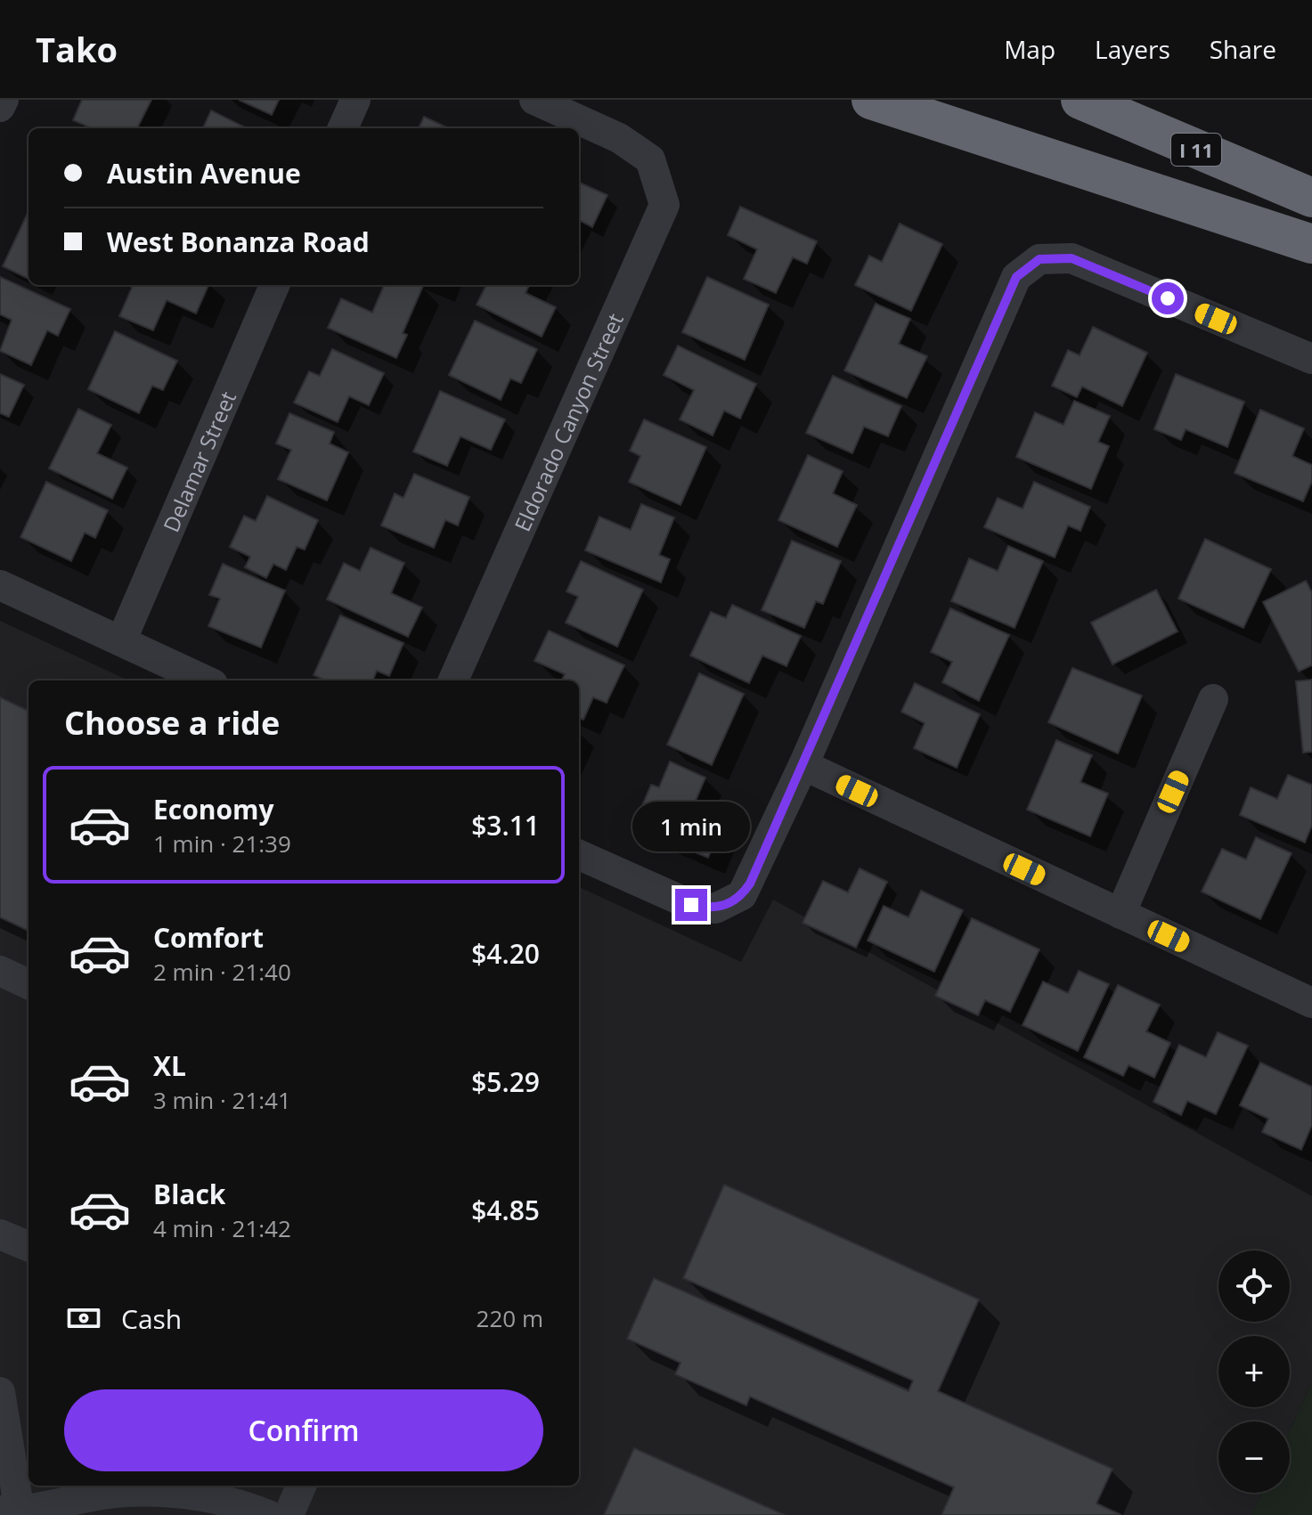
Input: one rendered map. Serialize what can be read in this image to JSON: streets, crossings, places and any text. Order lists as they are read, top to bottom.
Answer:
{
  "streets": {
    "highway": ["I 11"],
    "street": ["Eldorado Canyon Street", "Delamar Street"]
  },
  "page": {
    "header": "Tako",
    "nav": ["Map", "Layers", "Share"],
    "banner": ["Austin Avenue", "West Bonanza Road"],
    "heading": "Choose a ride",
    "list": [
      {
        "name": "Economy",
        "note": "1 min · 21:39",
        "value": "$3.11"
      },
      {
        "name": "Comfort",
        "note": "2 min · 21:40",
        "value": "$4.20"
      },
      {
        "name": "XL",
        "note": "3 min · 21:41",
        "value": "$5.29"
      },
      {
        "name": "Black",
        "note": "4 min · 21:42",
        "value": "$4.85"
      }
    ],
    "bubble": "1 min",
    "map_buttons": ["+", "−"],
    "pay": ["Cash", "220 m"],
    "buttons": "Confirm"
  }
}
